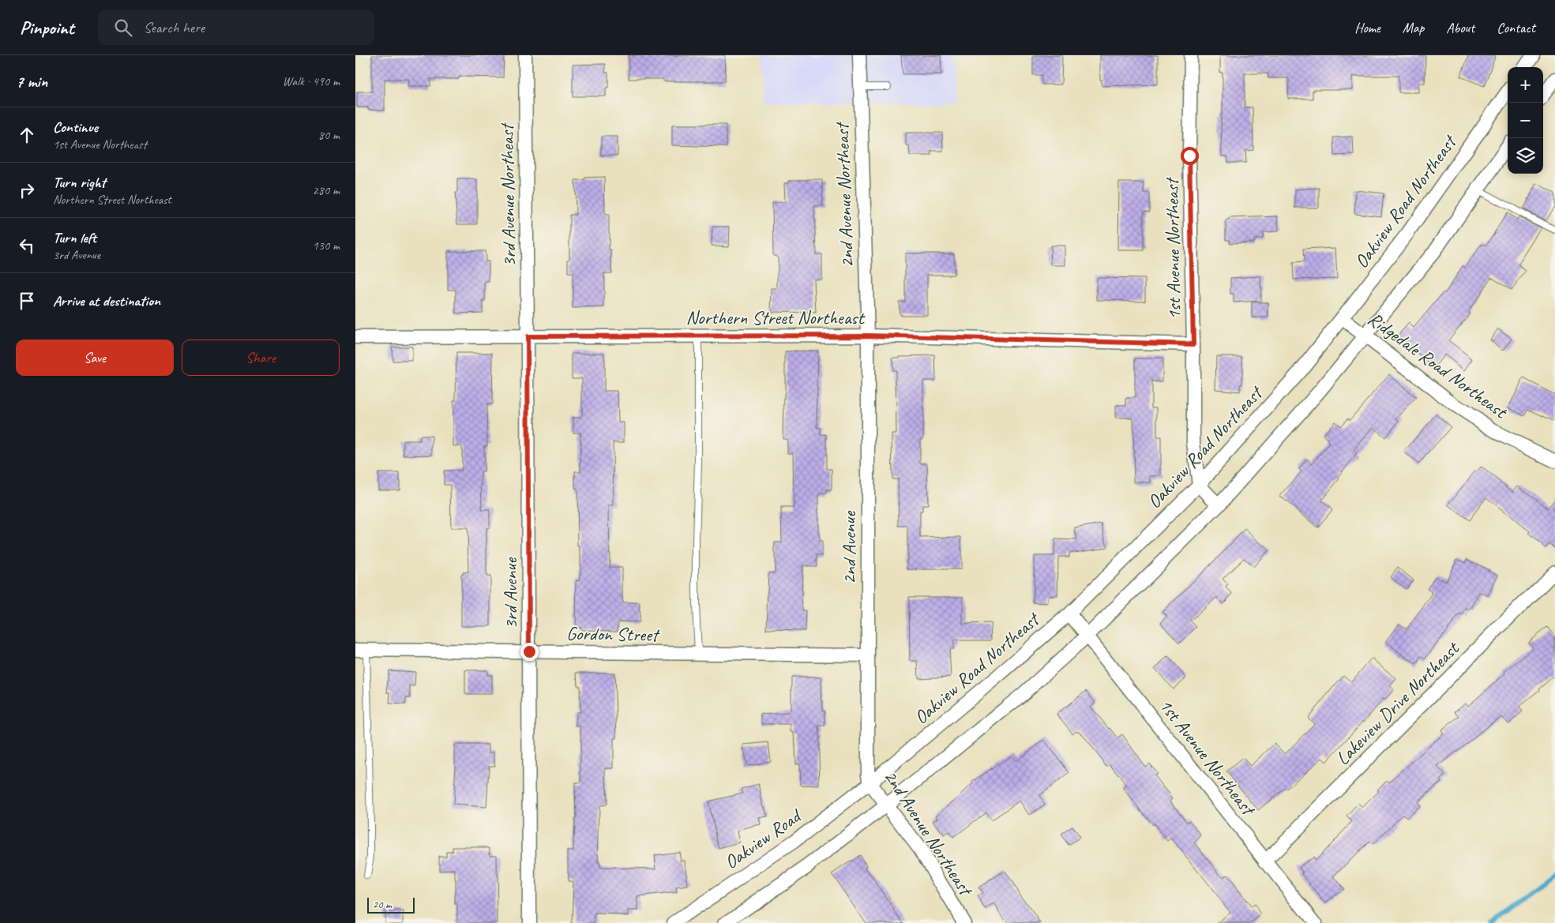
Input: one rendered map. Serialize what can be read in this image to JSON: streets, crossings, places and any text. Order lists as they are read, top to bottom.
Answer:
{
  "streets": {
    "street": [
      "3rd Avenue Northeast",
      "2nd Avenue Northeast",
      "Oakview Road Northeast",
      "1st Avenue Northeast",
      "Northern Street Northeast",
      "Ridgedale Road Northeast",
      "2nd Avenue",
      "3rd Avenue",
      "Gordon Street",
      "Lakeview Drive Northeast",
      "Oakview Road"
    ]
  },
  "crossings": [
    ["3rd Avenue Northeast", "Northern Street Northeast"],
    ["3rd Avenue Northeast", "3rd Avenue"],
    ["2nd Avenue Northeast", "Oakview Road Northeast"],
    ["2nd Avenue Northeast", "Northern Street Northeast"],
    ["2nd Avenue Northeast", "2nd Avenue"],
    ["2nd Avenue Northeast", "Oakview Road"],
    ["Oakview Road Northeast", "1st Avenue Northeast"],
    ["Oakview Road Northeast", "Ridgedale Road Northeast"],
    ["Oakview Road Northeast", "Oakview Road"],
    ["1st Avenue Northeast", "Northern Street Northeast"],
    ["1st Avenue Northeast", "Lakeview Drive Northeast"],
    ["Northern Street Northeast", "2nd Avenue"],
    ["Northern Street Northeast", "3rd Avenue"],
    ["2nd Avenue", "Gordon Street"],
    ["3rd Avenue", "Gordon Street"]
  ],
  "scale_bar": "20 m",
  "page": {
    "header": "Pinpoint",
    "search": "Search here",
    "nav": [
      "Home",
      "Map",
      "About",
      "Contact"
    ],
    "heading": ["7 min", "Walk · 490 m"],
    "map_buttons": ["+", "−"],
    "list": [
      ["Continue", "1st Avenue Northeast", "80 m"],
      ["Turn right", "Northern Street Northeast", "280 m"],
      ["Turn left", "3rd Avenue", "130 m"],
      "Arrive at destination"
    ],
    "buttons": ["Save", "Share"],
    "scale": "20 m"
  }
}
